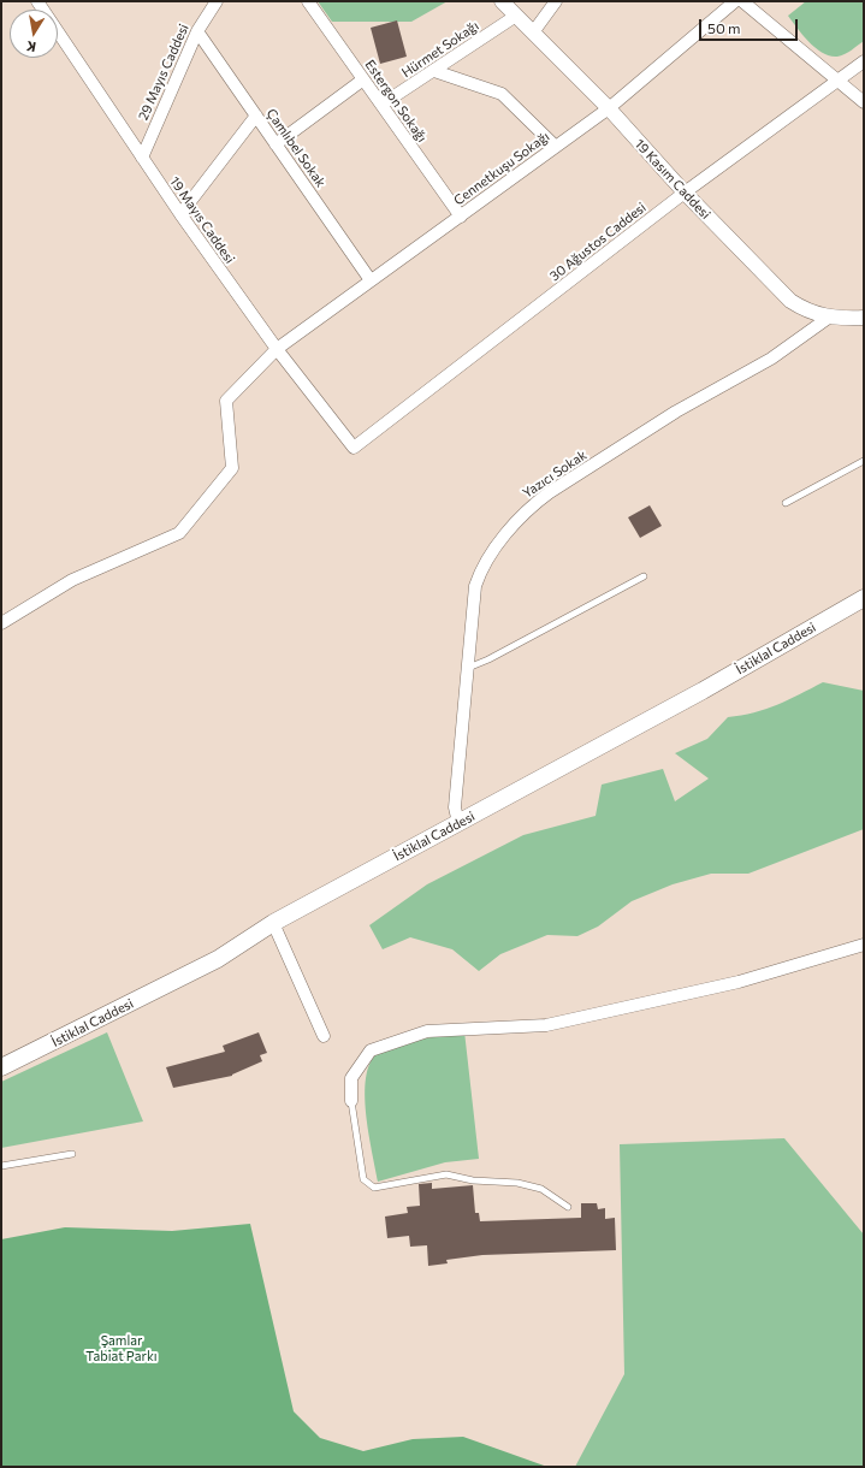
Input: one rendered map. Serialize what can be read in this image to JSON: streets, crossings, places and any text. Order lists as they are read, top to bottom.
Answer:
{
  "streets": {
    "main road": ["İstiklal Caddesi"],
    "street": [
      "Hürmet Sokağı",
      "29 Mayıs Caddesi",
      "Estergon Sokağı",
      "Çamlıbel Sokak",
      "Cennetkuşu Sokağı",
      "19 Kasım Caddesi",
      "19 Mayıs Caddesi",
      "30 Ağustos Caddesi",
      "Yazıcı Sokak"
    ]
  },
  "crossings": [
    ["Hürmet Sokağı", "Estergon Sokağı"],
    ["Hürmet Sokağı", "19 Kasım Caddesi"],
    ["29 Mayıs Caddesi", "Çamlıbel Sokak"],
    ["29 Mayıs Caddesi", "19 Mayıs Caddesi"],
    ["Estergon Sokağı", "Cennetkuşu Sokağı"],
    ["Çamlıbel Sokak", "Cennetkuşu Sokağı"],
    ["Cennetkuşu Sokağı", "19 Kasım Caddesi"],
    ["Cennetkuşu Sokağı", "19 Mayıs Caddesi"],
    ["19 Kasım Caddesi", "30 Ağustos Caddesi"],
    ["19 Kasım Caddesi", "Yazıcı Sokak"],
    ["19 Mayıs Caddesi", "30 Ağustos Caddesi"],
    ["Yazıcı Sokak", "İstiklal Caddesi"]
  ],
  "parks": ["Şamlar Tabiat Parkı"],
  "scale_bar": "50 m",
  "north": "bottom"
}
